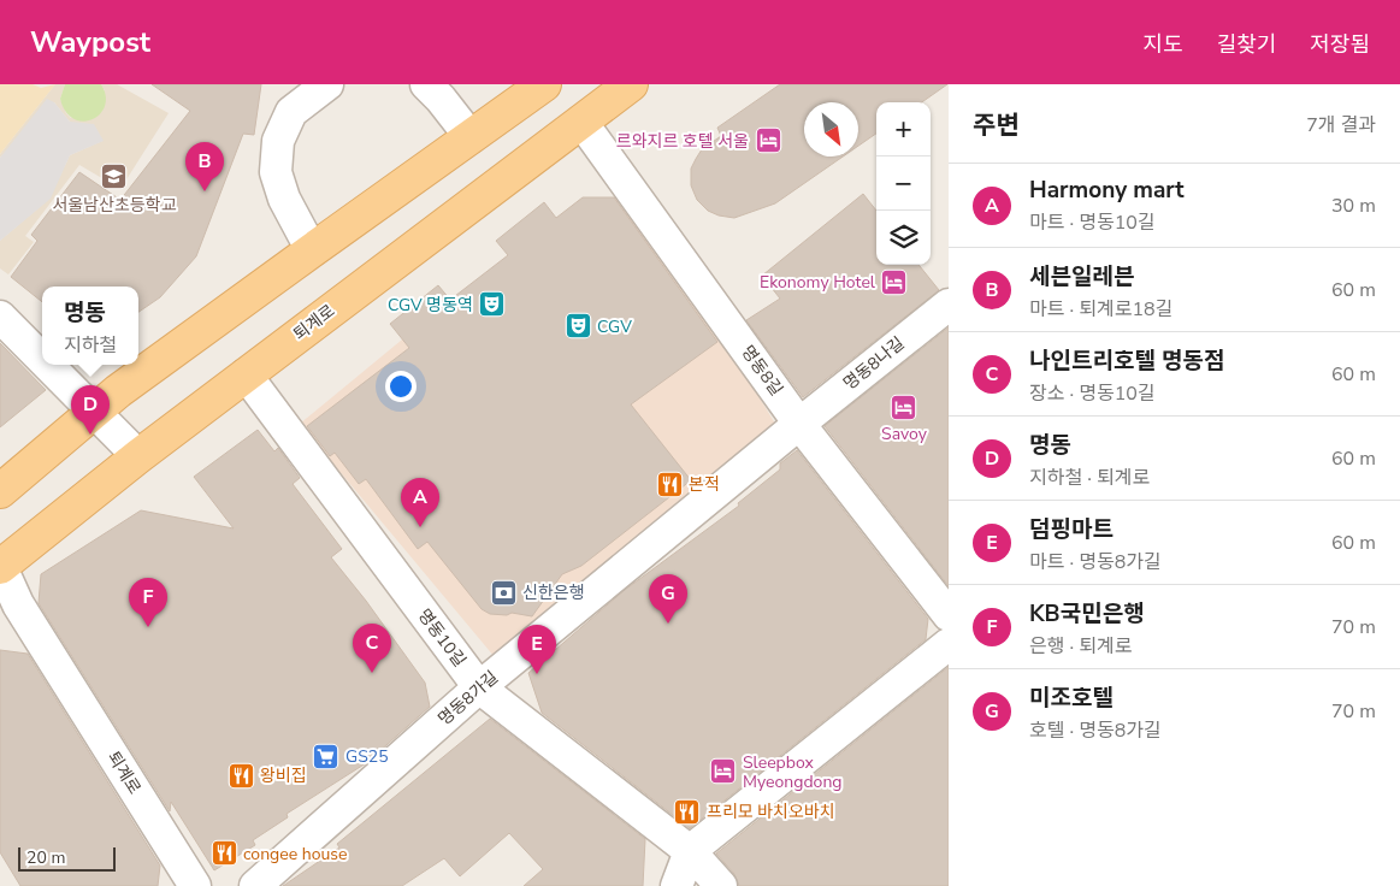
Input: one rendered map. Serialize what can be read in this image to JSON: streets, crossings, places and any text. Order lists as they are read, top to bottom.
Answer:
{
  "streets": {
    "main road": ["퇴계로"],
    "street": [
      "명동8나길",
      "명동8길",
      "명동10길",
      "명동8가길"
    ]
  },
  "crossings": [
    ["퇴계로", "명동8길"],
    ["퇴계로", "명동10길"],
    ["명동8나길", "명동8길"],
    ["명동8나길", "명동8가길"],
    ["명동8길", "명동8가길"],
    ["명동10길", "명동8가길"]
  ],
  "places": {
    "hotel": [
      "르와지르 호텔 서울",
      "Ekonomy Hotel",
      "Savoy",
      "Sleepbox Myeongdong"
    ],
    "school or university": ["서울남산초등학교"],
    "theatre": ["CGV 명동역", "CGV"],
    "restaurant": [
      "본적",
      "왕비집",
      "프리모 바치오바치",
      "congee house"
    ],
    "bank": ["신한은행"],
    "supermarket": ["GS25"]
  },
  "scale_bar": "20 m",
  "north": "bottom right",
  "page": {
    "header": "Waypost",
    "nav": ["지도", "길찾기", "저장됨"],
    "heading": ["주변", "7개 결과"],
    "map_buttons": ["+", "−"],
    "pins": [
      "B",
      "D",
      "A",
      "G",
      "F",
      "C",
      "E"
    ],
    "list": [
      {
        "mark": "A",
        "name": "Harmony mart",
        "note": "마트 · 명동10길",
        "value": "30 m"
      },
      {
        "mark": "B",
        "name": "세븐일레븐",
        "note": "마트 · 퇴계로18길",
        "value": "60 m"
      },
      {
        "mark": "C",
        "name": "나인트리호텔 명동점",
        "note": "장소 · 명동10길",
        "value": "60 m"
      },
      {
        "mark": "D",
        "name": "명동",
        "note": "지하철 · 퇴계로",
        "value": "60 m"
      },
      {
        "mark": "E",
        "name": "덤핑마트",
        "note": "마트 · 명동8가길",
        "value": "60 m"
      },
      {
        "mark": "F",
        "name": "KB국민은행",
        "note": "은행 · 퇴계로",
        "value": "70 m"
      },
      {
        "mark": "G",
        "name": "미조호텔",
        "note": "호텔 · 명동8가길",
        "value": "70 m"
      }
    ],
    "popup": ["명동", "지하철"],
    "scale": "20 m"
  }
}
